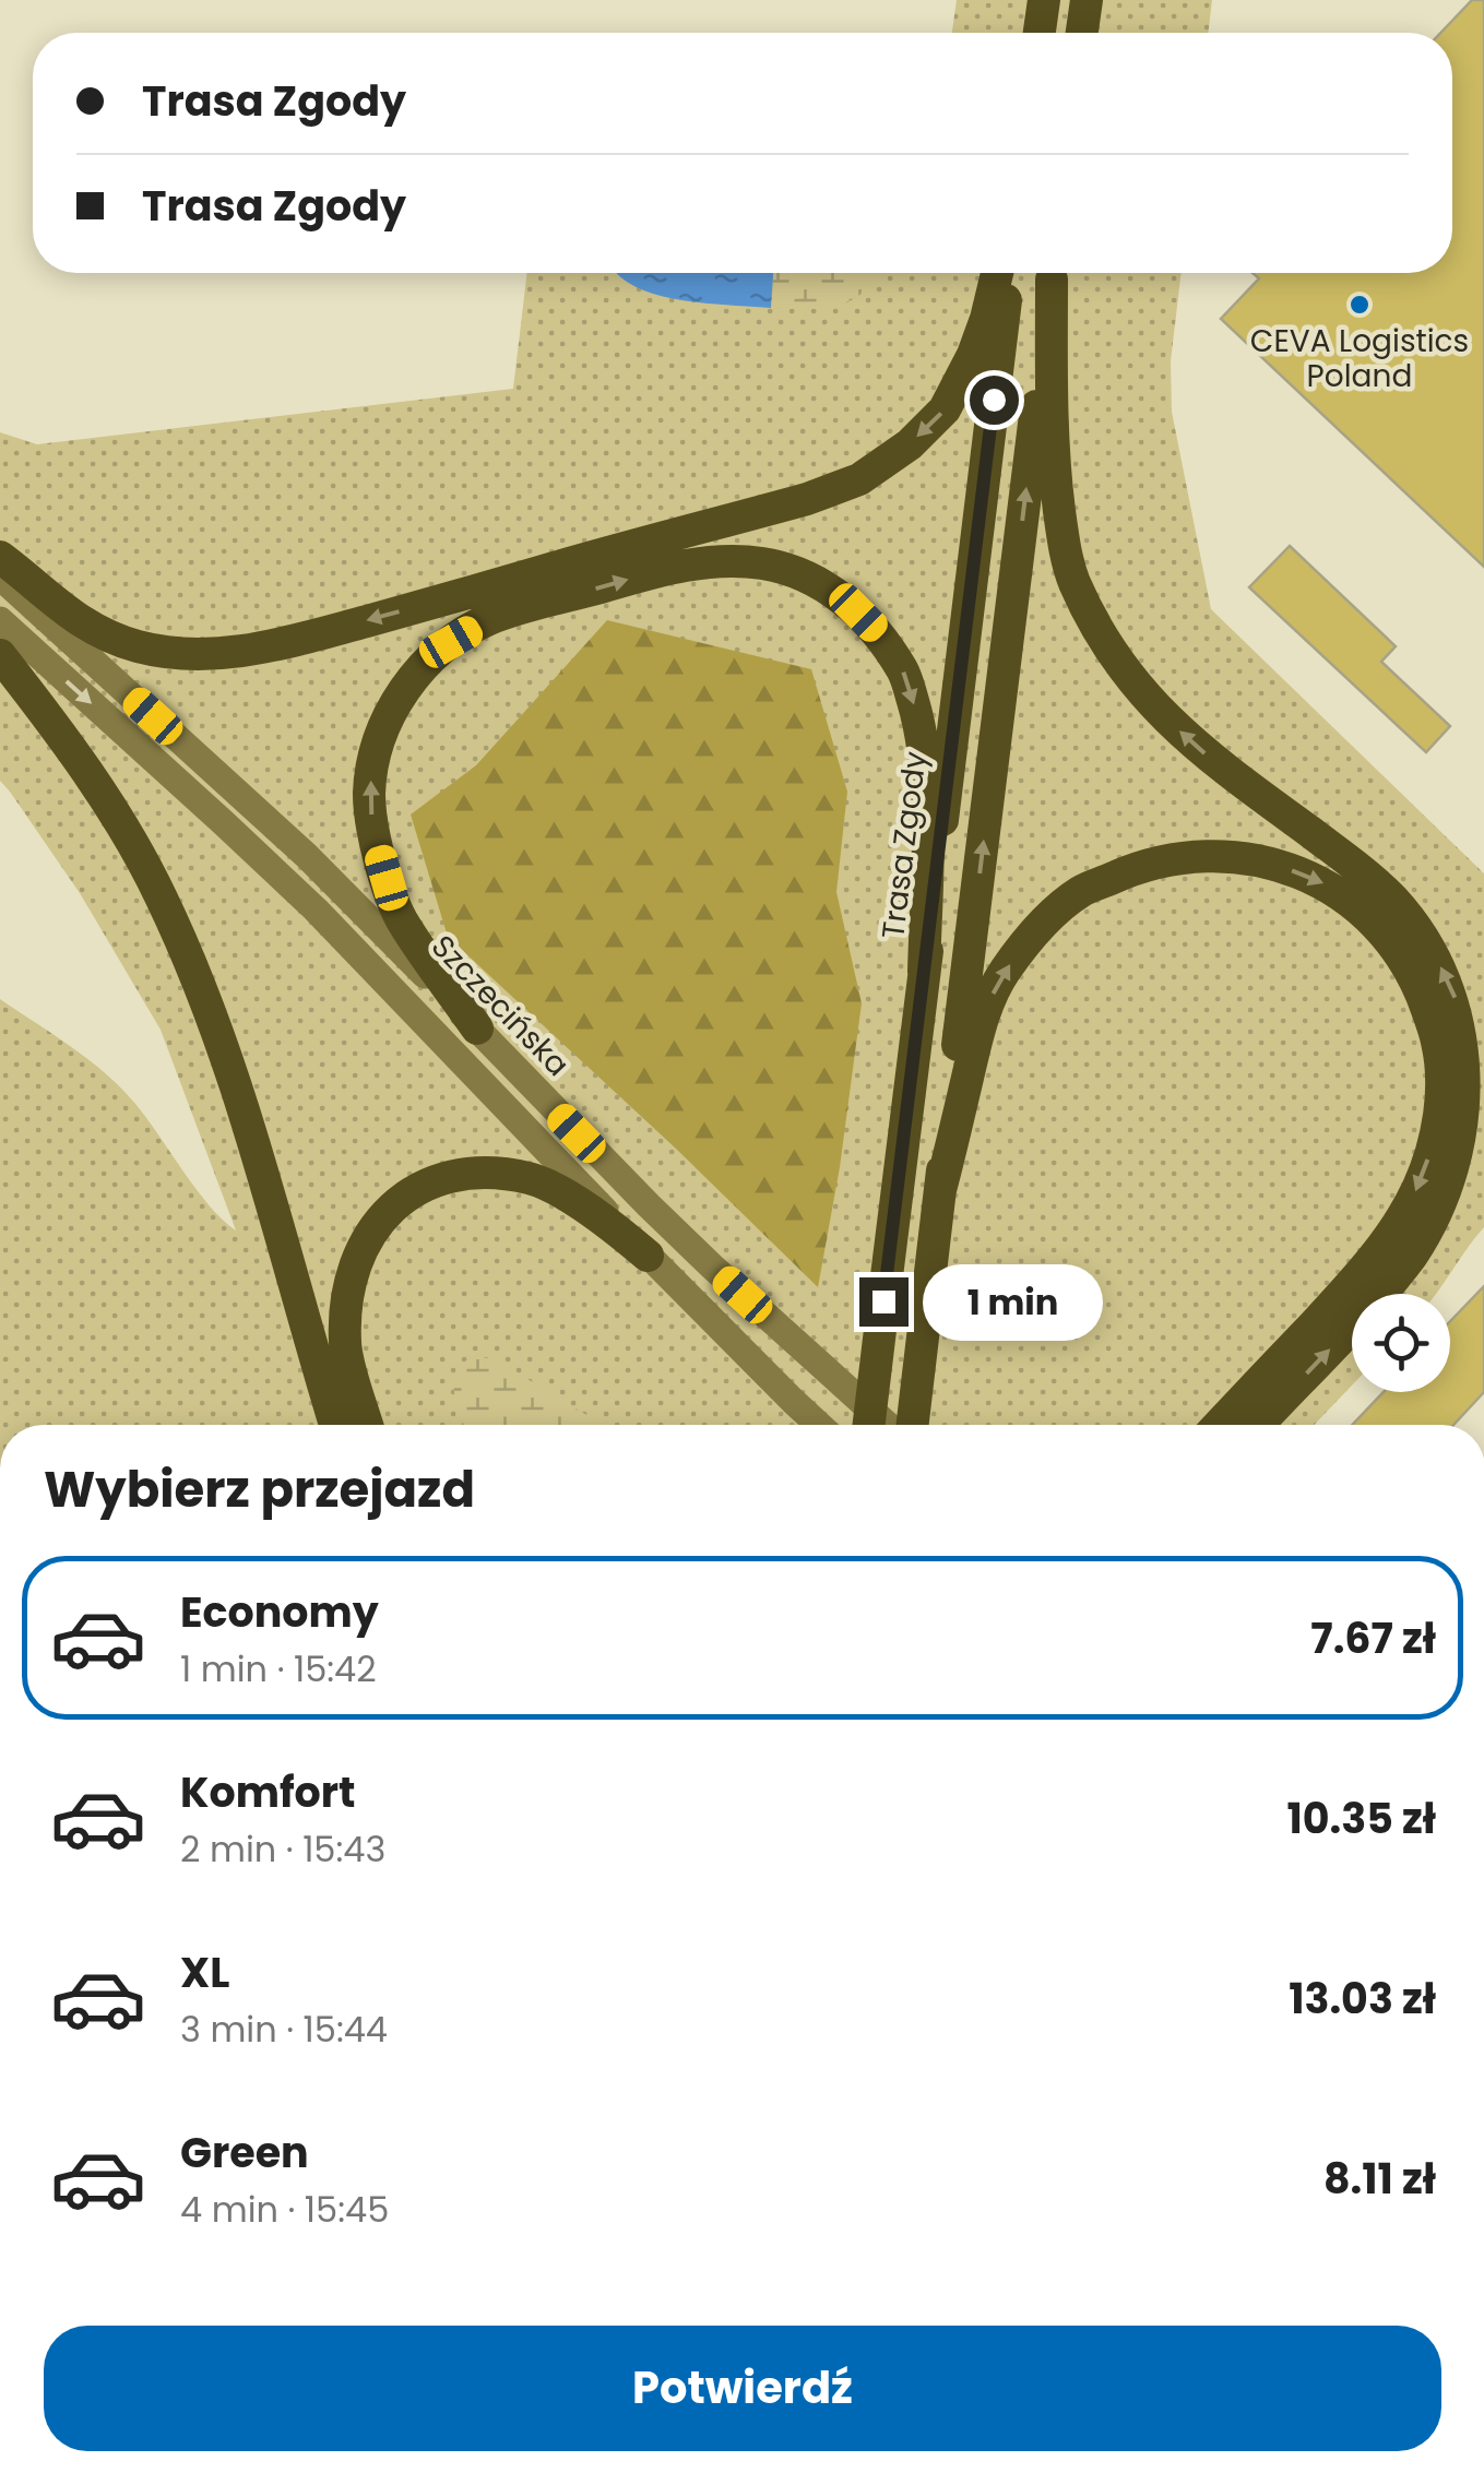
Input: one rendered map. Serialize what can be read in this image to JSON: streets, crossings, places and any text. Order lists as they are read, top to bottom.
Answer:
{
  "streets": {
    "highway": ["Trasa Zgody"],
    "main road": ["Szczecińska"]
  },
  "places": ["CEVA Logistics Poland"],
  "page": {
    "banner": ["Trasa Zgody", "Trasa Zgody"],
    "bubble": "1 min",
    "heading": "Wybierz przejazd",
    "list": [
      {
        "name": "Economy",
        "note": "1 min · 15:42",
        "value": "7.67 zł"
      },
      {
        "name": "Komfort",
        "note": "2 min · 15:43",
        "value": "10.35 zł"
      },
      {
        "name": "XL",
        "note": "3 min · 15:44",
        "value": "13.03 zł"
      },
      {
        "name": "Green",
        "note": "4 min · 15:45",
        "value": "8.11 zł"
      }
    ],
    "buttons": "Potwierdź"
  }
}
